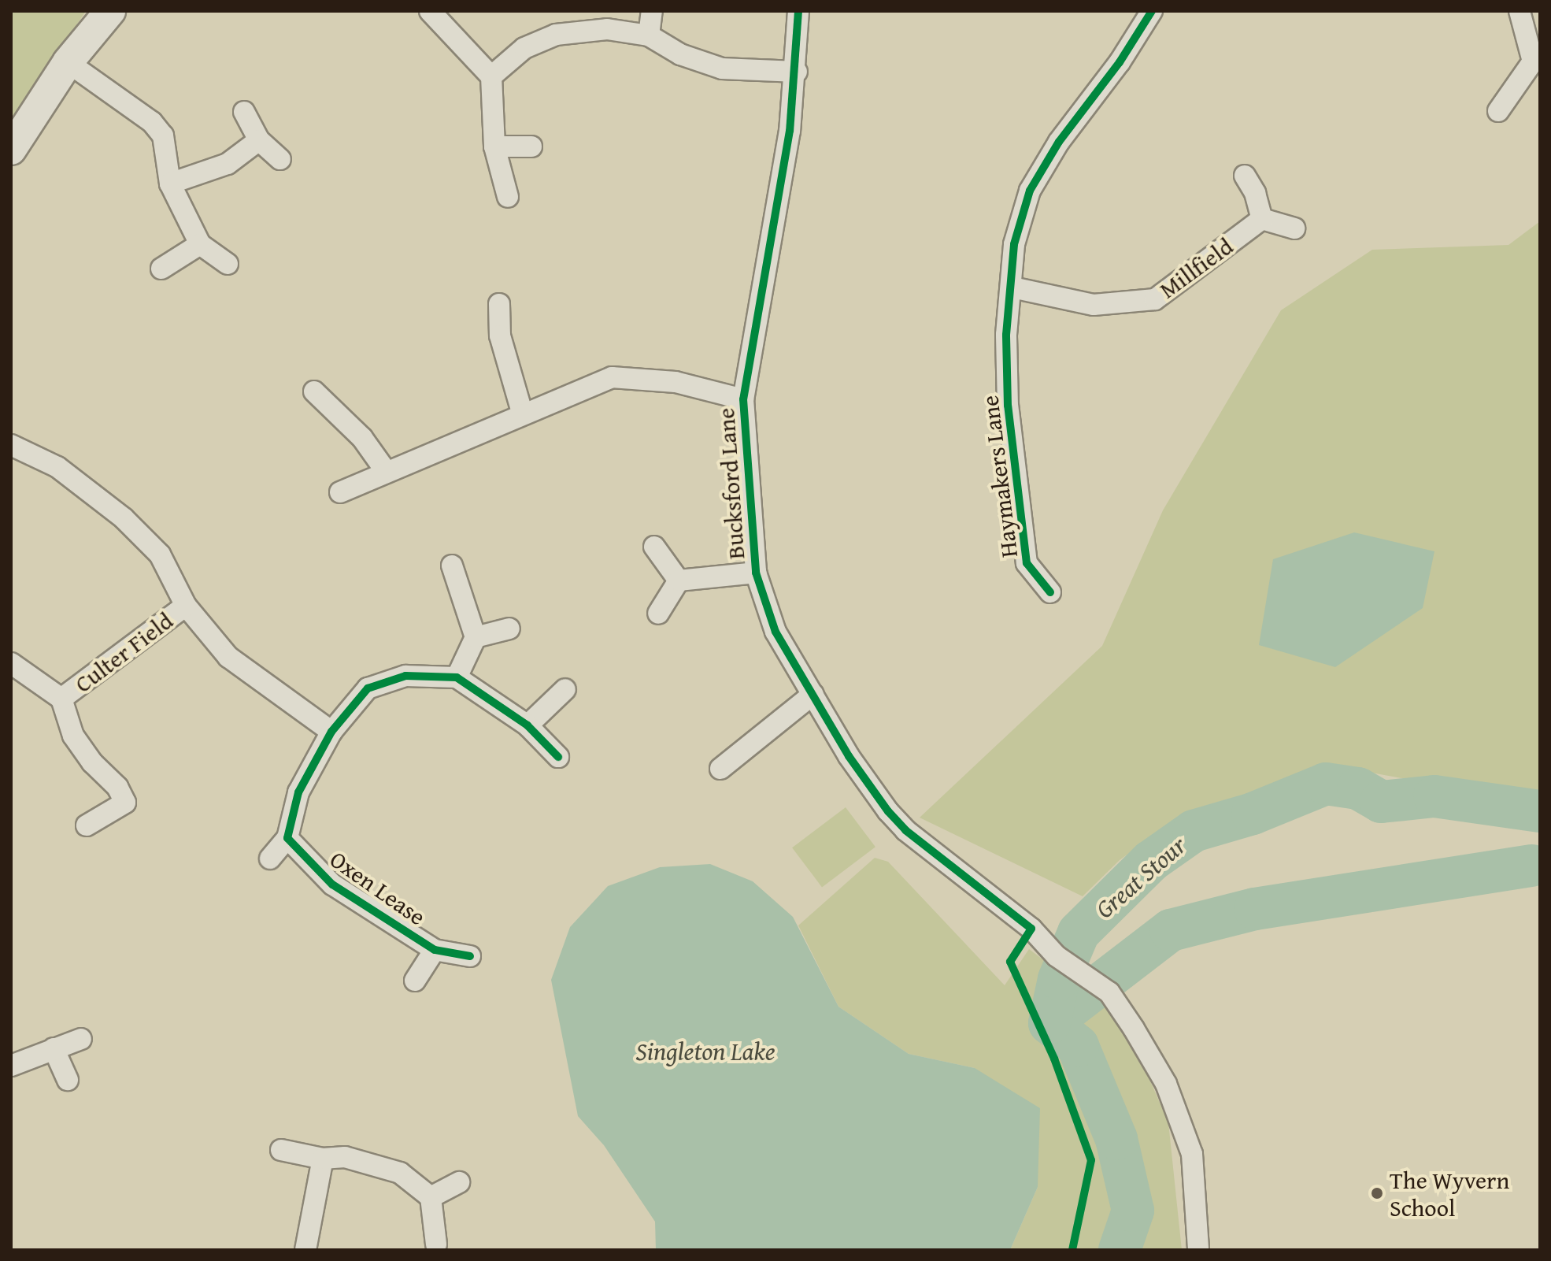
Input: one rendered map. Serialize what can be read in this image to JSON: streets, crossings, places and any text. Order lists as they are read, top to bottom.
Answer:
{
  "streets": {
    "street": [
      "Millfield",
      "Haymakers Lane",
      "Bucksford Lane",
      "Culter Field",
      "Oxen Lease"
    ]
  },
  "crossings": [
    ["Millfield", "Haymakers Lane"]
  ],
  "water": ["Great Stour", "Singleton Lake"],
  "places": ["The Wyvern School"]
}
